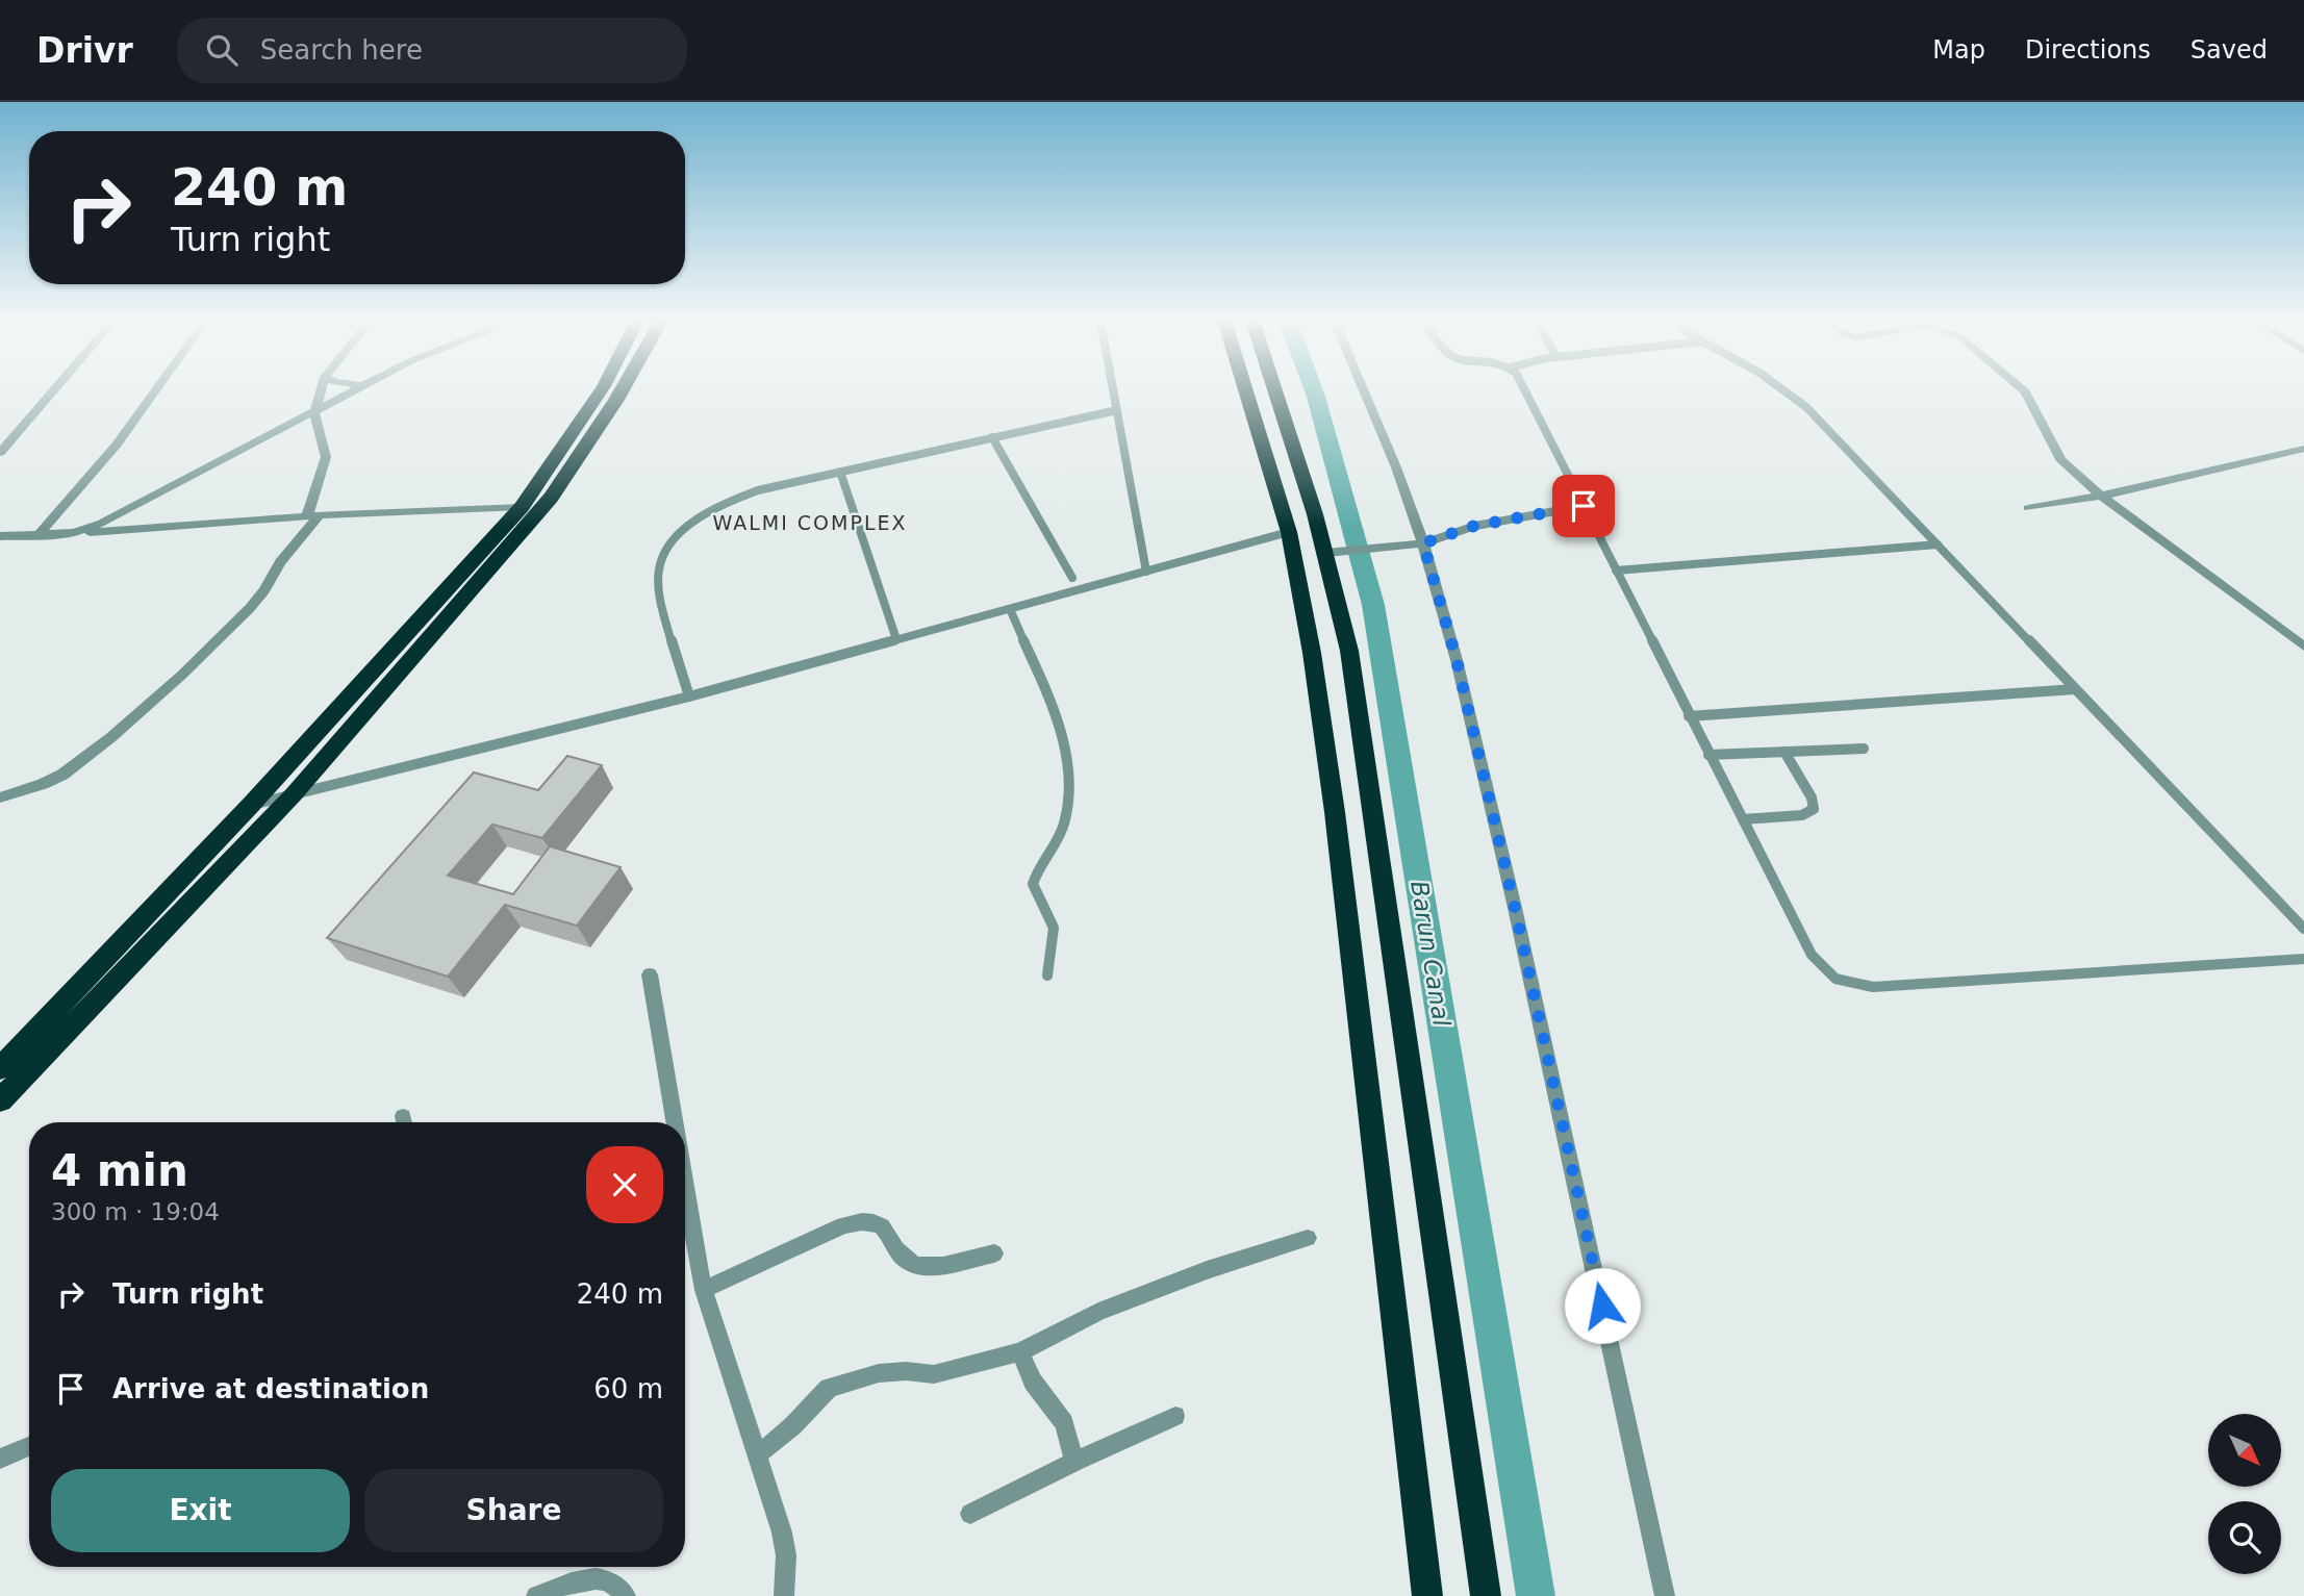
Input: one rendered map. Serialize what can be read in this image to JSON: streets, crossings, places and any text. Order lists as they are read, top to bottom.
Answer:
{
  "districts": ["WALMI COMPLEX"],
  "water": ["Barun Canal"],
  "north": "bottom right",
  "page": {
    "header": "Drivr",
    "search": "Search here",
    "nav": ["Map", "Directions", "Saved"],
    "turn": ["240 m", "Turn right"],
    "heading": ["4 min", "300 m · 19:04"],
    "list": [
      {
        "name": "Turn right",
        "value": "240 m"
      },
      {
        "name": "Arrive at destination",
        "value": "60 m"
      }
    ],
    "buttons": ["Exit", "Share"]
  }
}
